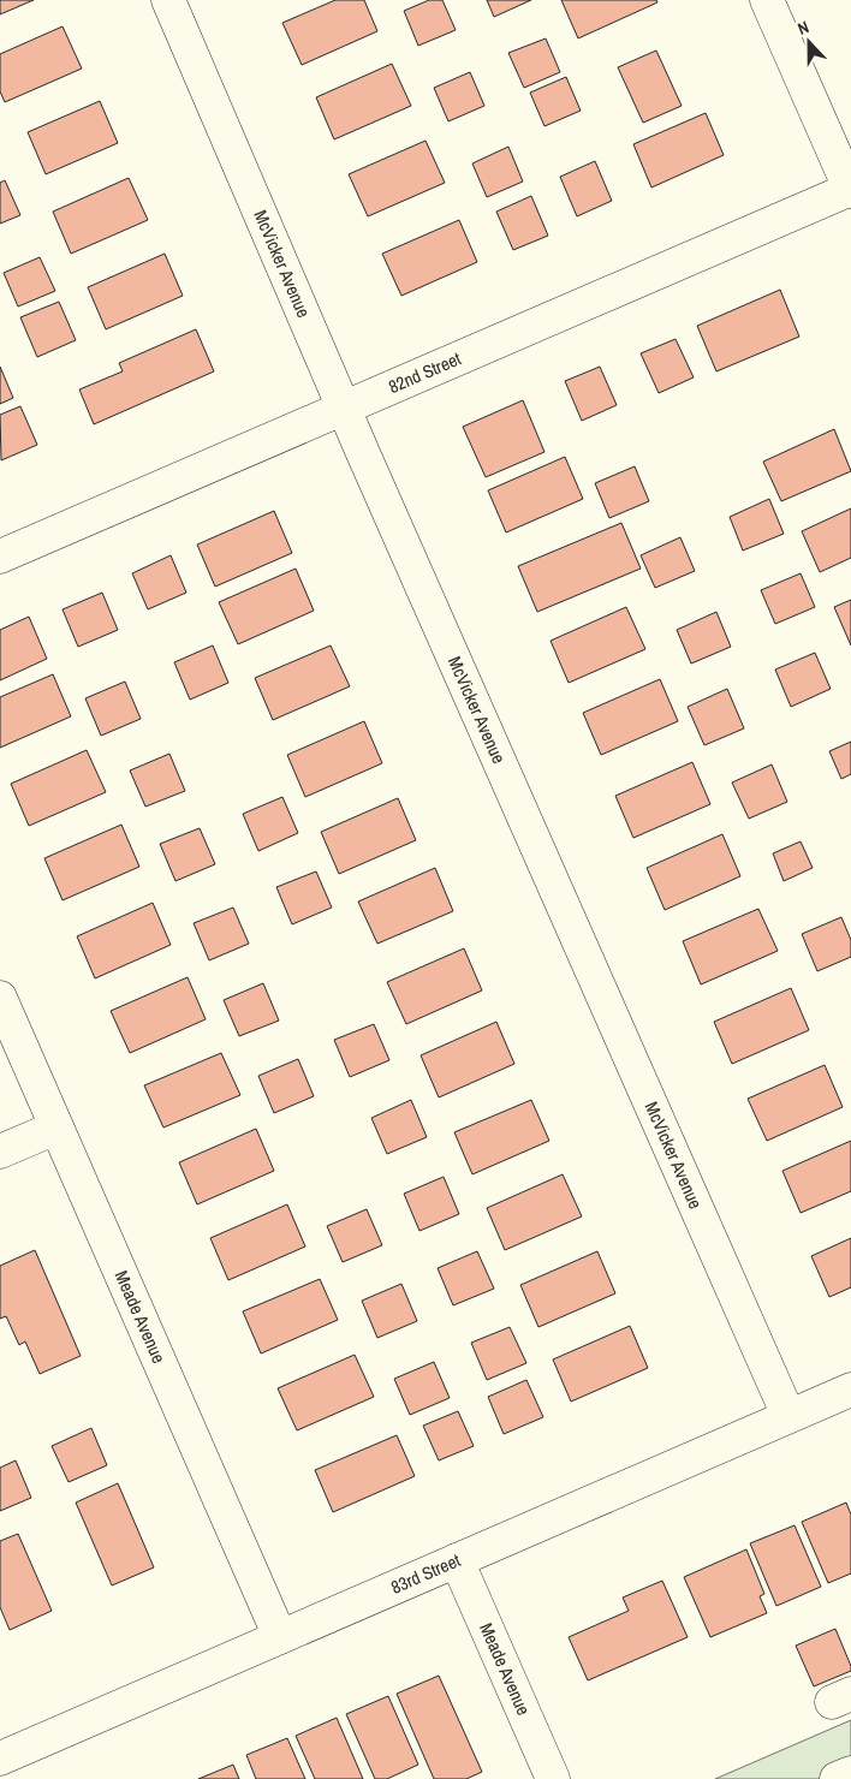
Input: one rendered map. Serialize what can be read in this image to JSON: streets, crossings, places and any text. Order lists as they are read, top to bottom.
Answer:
{
  "streets": {
    "street": [
      "McVicker Avenue",
      "82nd Street",
      "Meade Avenue",
      "83rd Street"
    ]
  },
  "crossings": [
    ["McVicker Avenue", "82nd Street"],
    ["McVicker Avenue", "83rd Street"],
    ["Meade Avenue", "83rd Street"]
  ],
  "north": "top"
}
